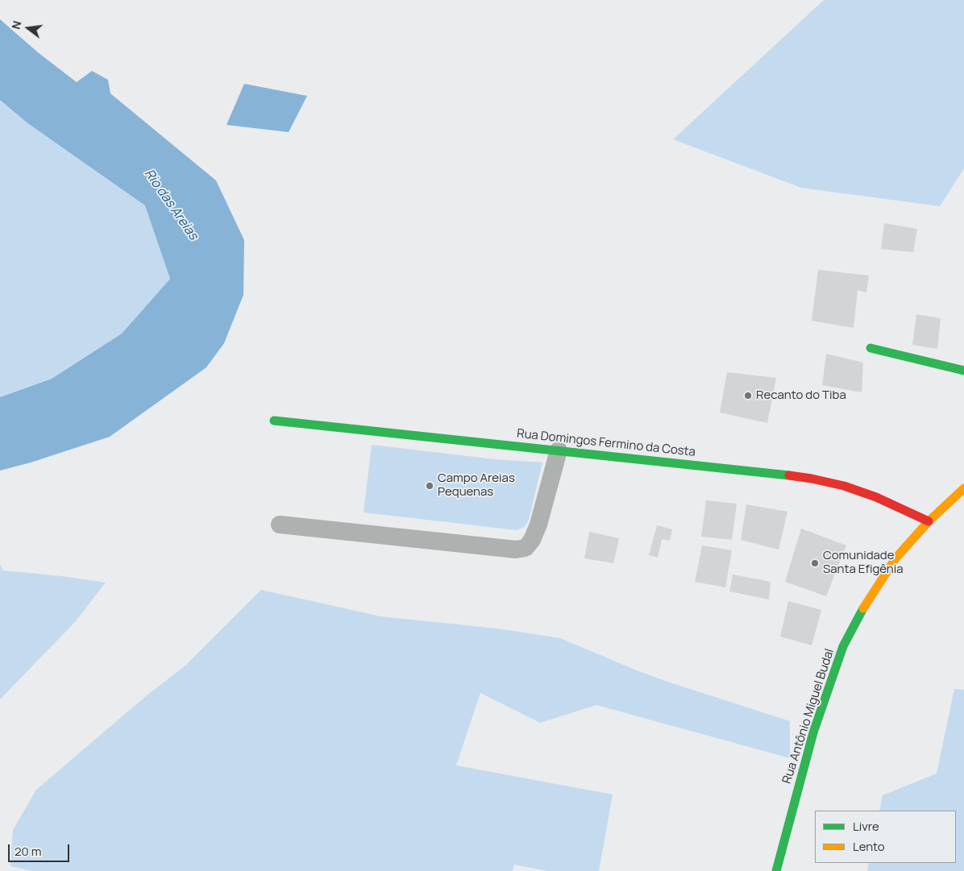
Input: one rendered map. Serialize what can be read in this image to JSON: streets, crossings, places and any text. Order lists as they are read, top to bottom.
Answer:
{
  "streets": {
    "street": ["Rua Domingos Fermino da Costa", "Rua Antônio Miguel Budal"]
  },
  "crossings": [
    ["Rua Domingos Fermino da Costa", "Rua Antônio Miguel Budal"]
  ],
  "water": ["Rio das Areias"],
  "places": ["Recanto do Tiba", "Campo Areias Pequenas", "Comunidade Santa Efigênia"],
  "legend": ["Livre", "Lento"],
  "scale_bar": "20 m",
  "north": "left"
}
